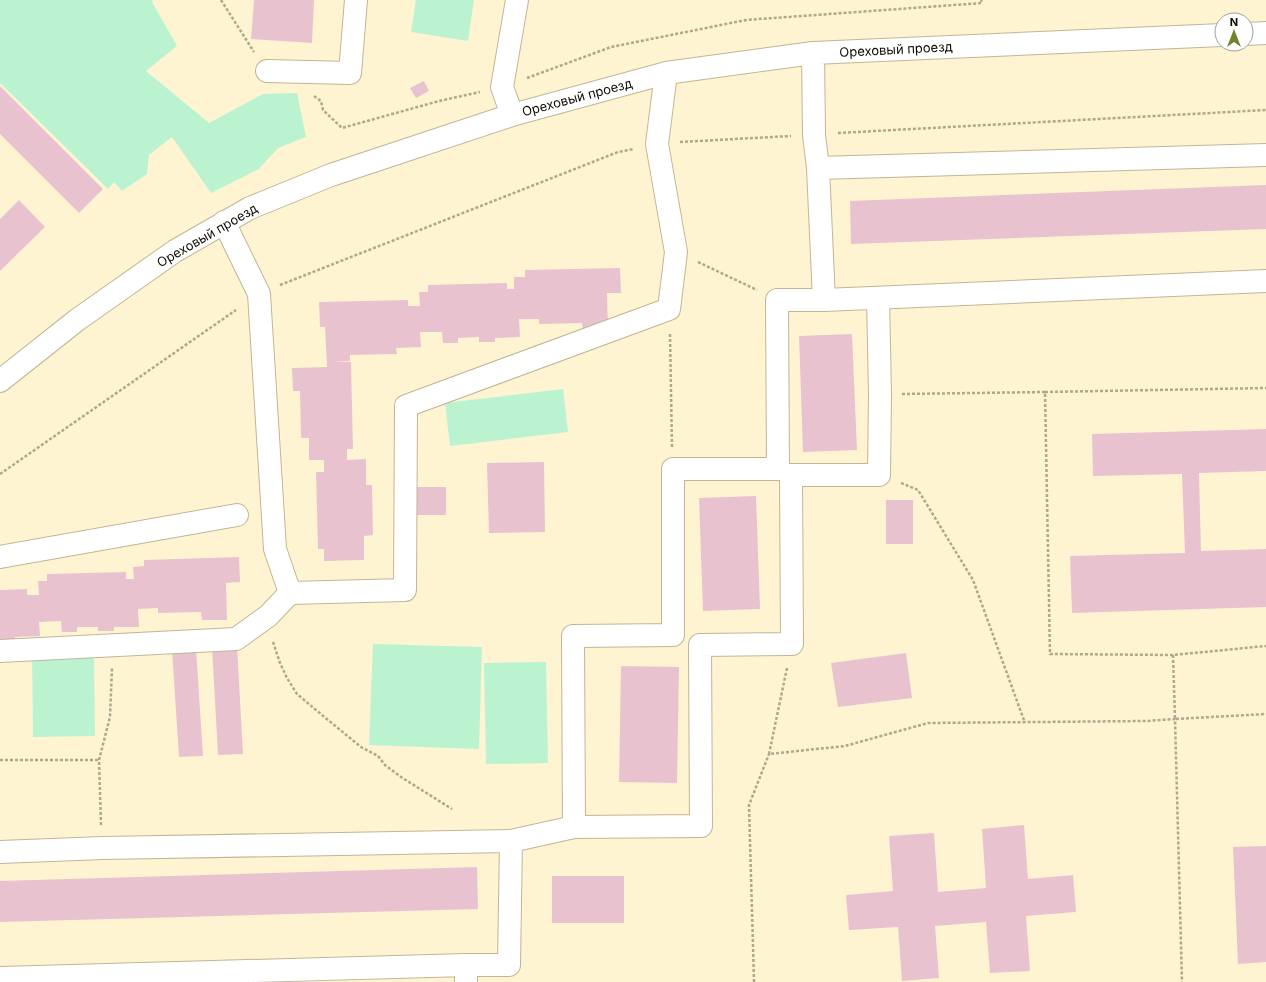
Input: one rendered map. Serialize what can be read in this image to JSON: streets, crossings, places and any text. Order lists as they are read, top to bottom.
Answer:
{
  "streets": {
    "street": ["Ореховый проезд"]
  },
  "north": "top"
}
